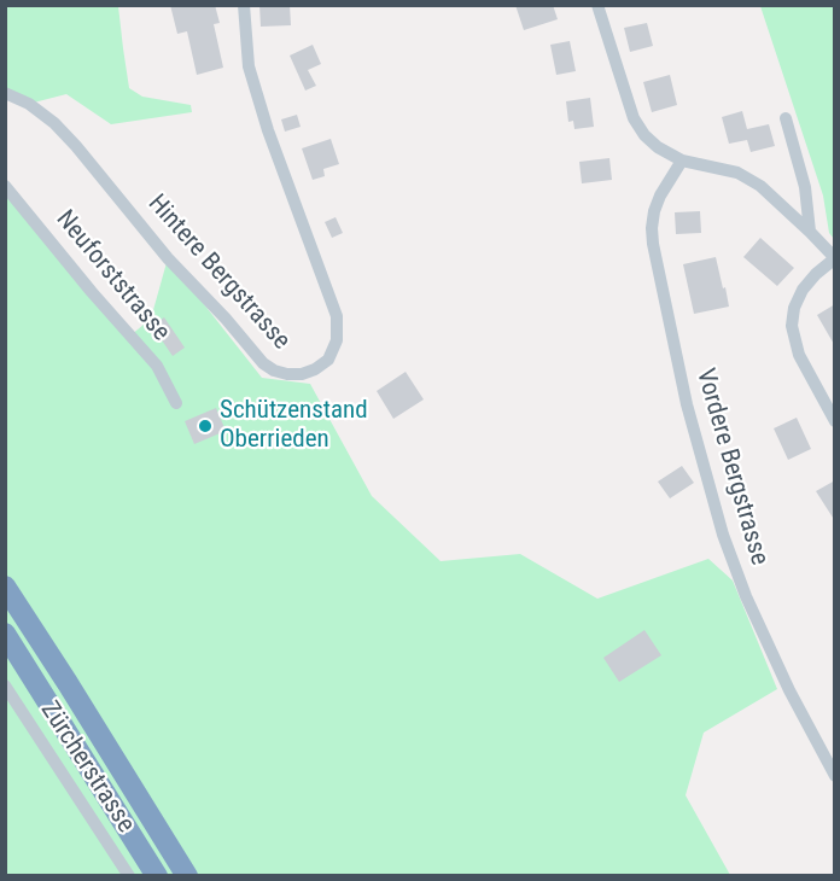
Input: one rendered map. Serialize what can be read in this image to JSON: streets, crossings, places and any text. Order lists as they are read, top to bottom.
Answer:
{
  "streets": {
    "street": [
      "Hintere Bergstrasse",
      "Neuforststrasse",
      "Vordere Bergstrasse",
      "Zürcherstrasse"
    ]
  },
  "places": ["Schützenstand Oberrieden"]
}
